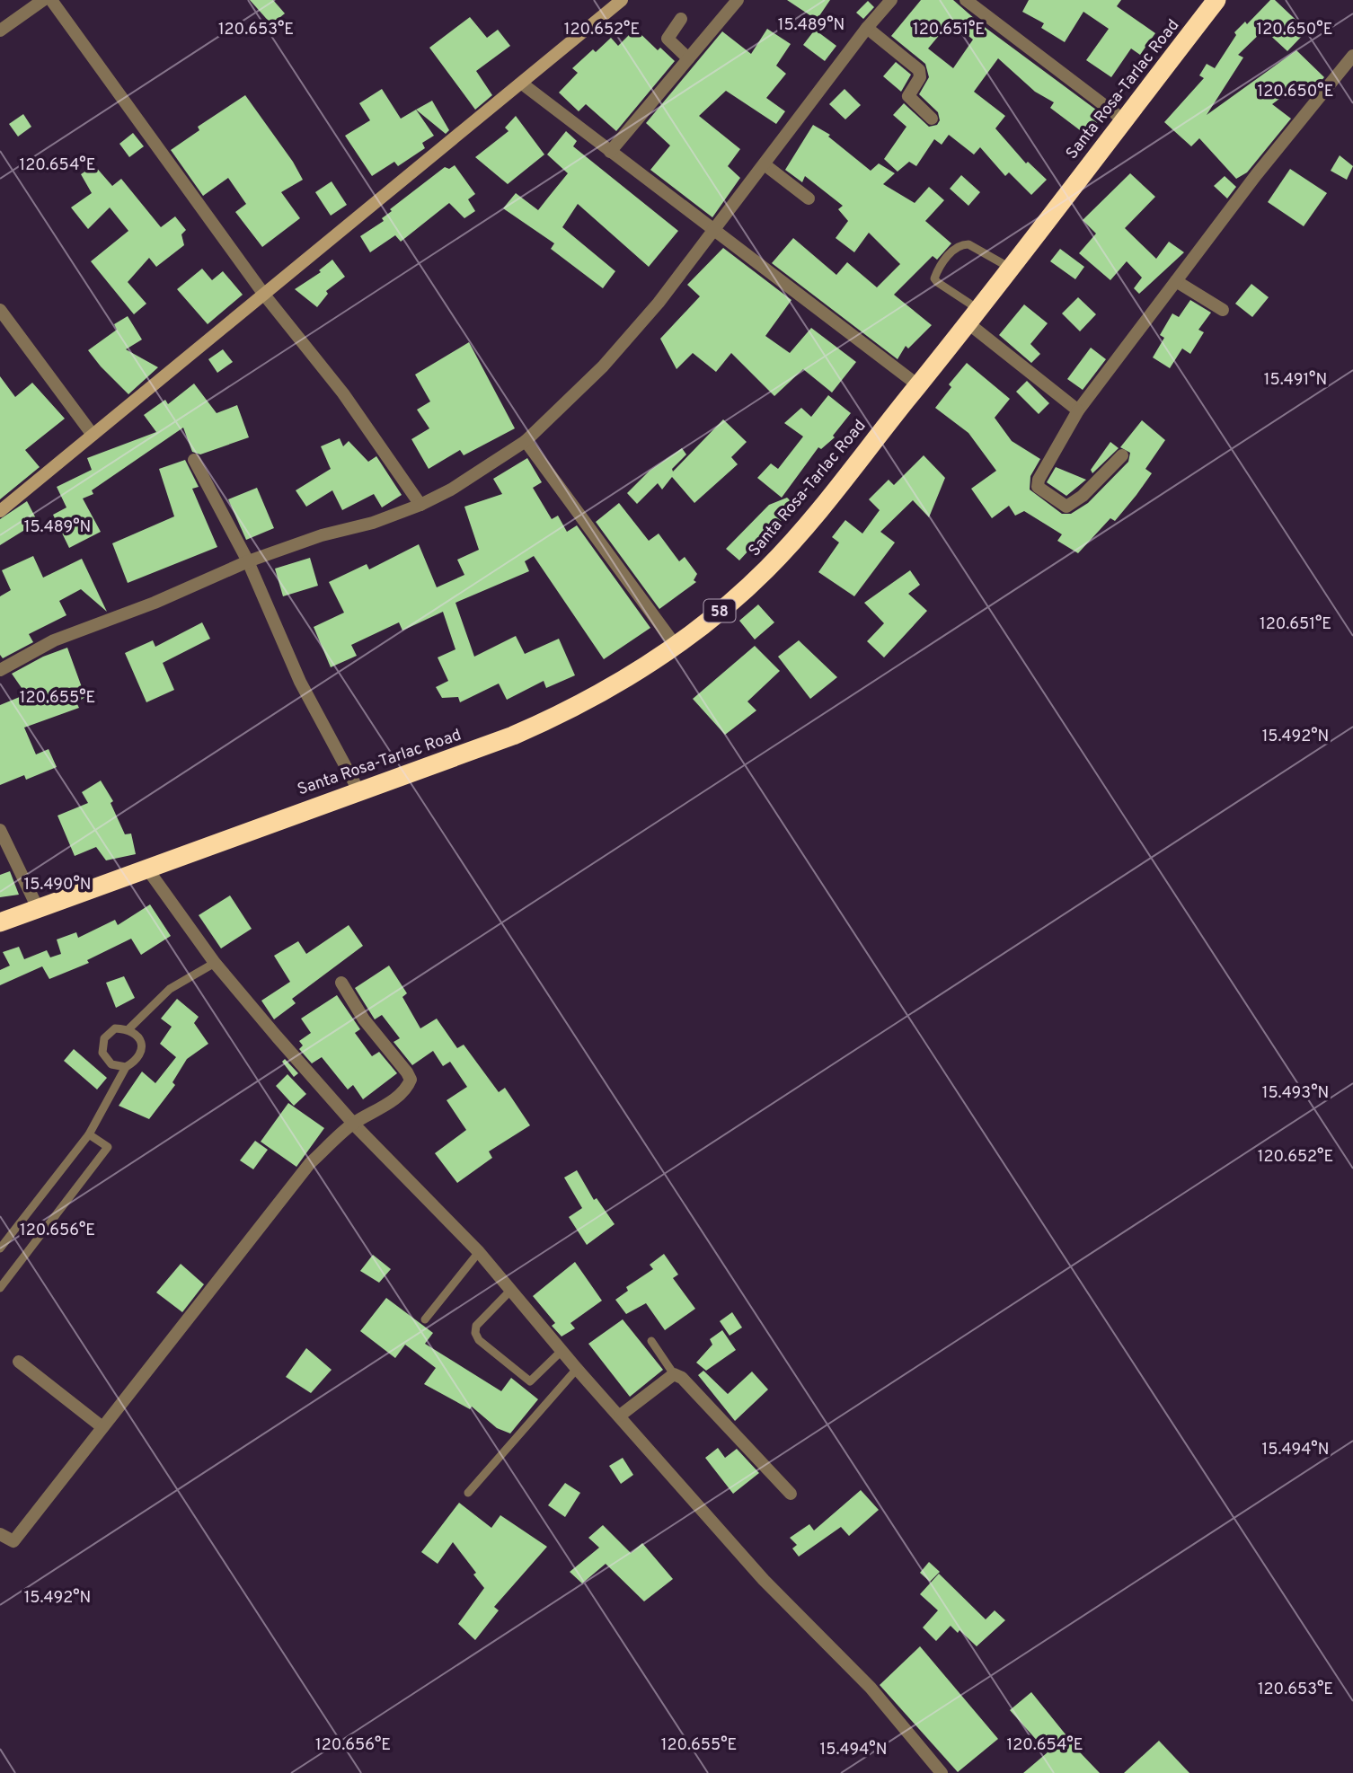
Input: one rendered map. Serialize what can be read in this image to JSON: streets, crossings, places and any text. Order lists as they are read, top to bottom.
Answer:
{
  "streets": {
    "highway": ["Santa Rosa-Tarlac Road", "58"]
  },
  "coordinates": [
    "15.489°N",
    "120.653°E",
    "120.652°E",
    "120.651°E",
    "120.650°E",
    "120.654°E",
    "15.491°N",
    "120.655°E",
    "15.492°N",
    "15.490°N",
    "15.493°N",
    "120.656°E",
    "15.494°N"
  ]
}
